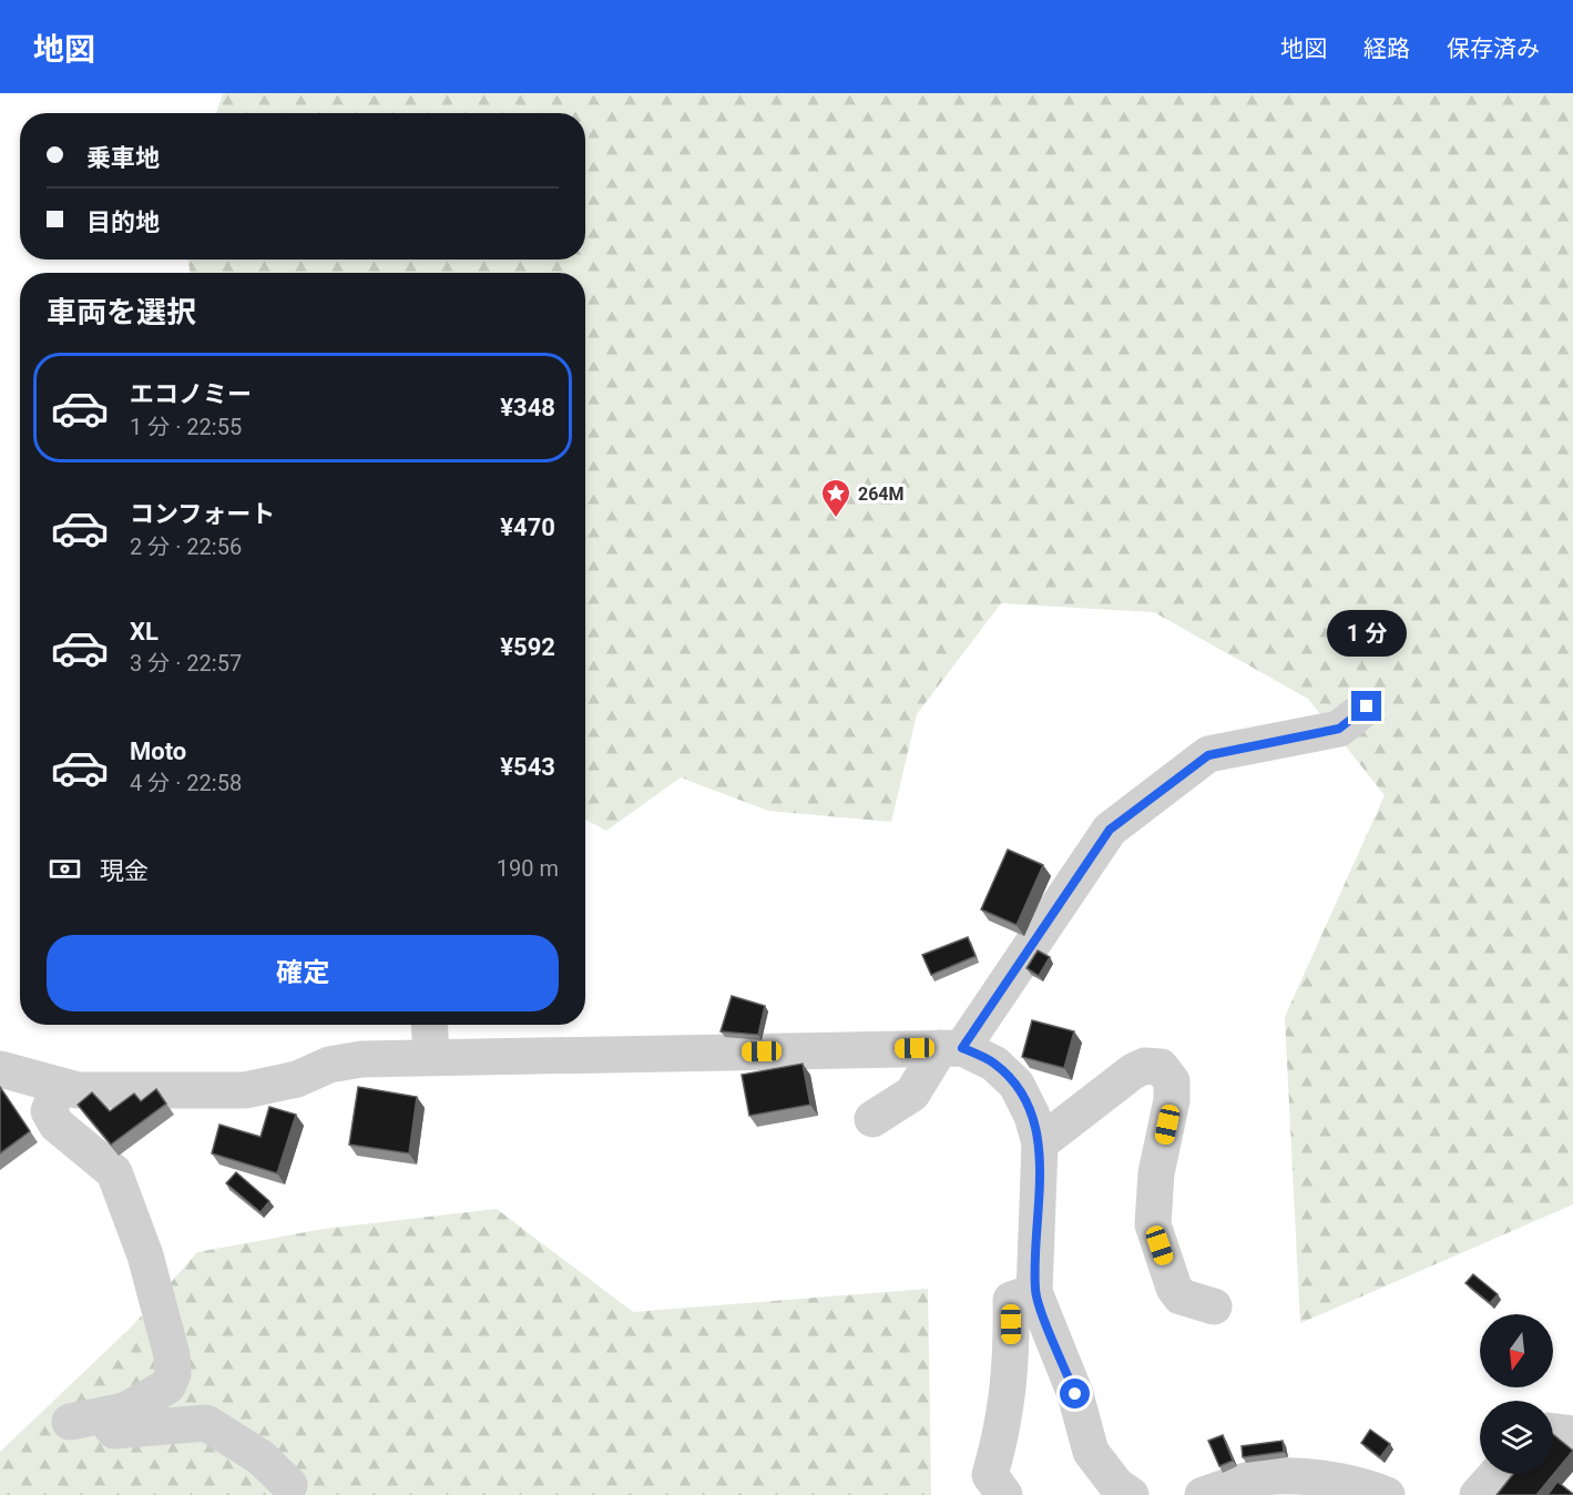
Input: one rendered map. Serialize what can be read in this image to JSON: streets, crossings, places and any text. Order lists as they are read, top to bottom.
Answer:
{
  "places": {
    "place": ["264M"]
  },
  "north": "bottom",
  "page": {
    "header": "地図",
    "nav": ["地図", "経路", "保存済み"],
    "banner": ["乗車地", "目的地"],
    "heading": "車両を選択",
    "list": [
      {
        "name": "エコノミー",
        "note": "1 分 · 22:55",
        "value": "¥348"
      },
      {
        "name": "コンフォート",
        "note": "2 分 · 22:56",
        "value": "¥470"
      },
      {
        "name": "XL",
        "note": "3 分 · 22:57",
        "value": "¥592"
      },
      {
        "name": "Moto",
        "note": "4 分 · 22:58",
        "value": "¥543"
      }
    ],
    "bubble": "1 分",
    "pay": ["現金", "190 m"],
    "buttons": "確定"
  }
}
